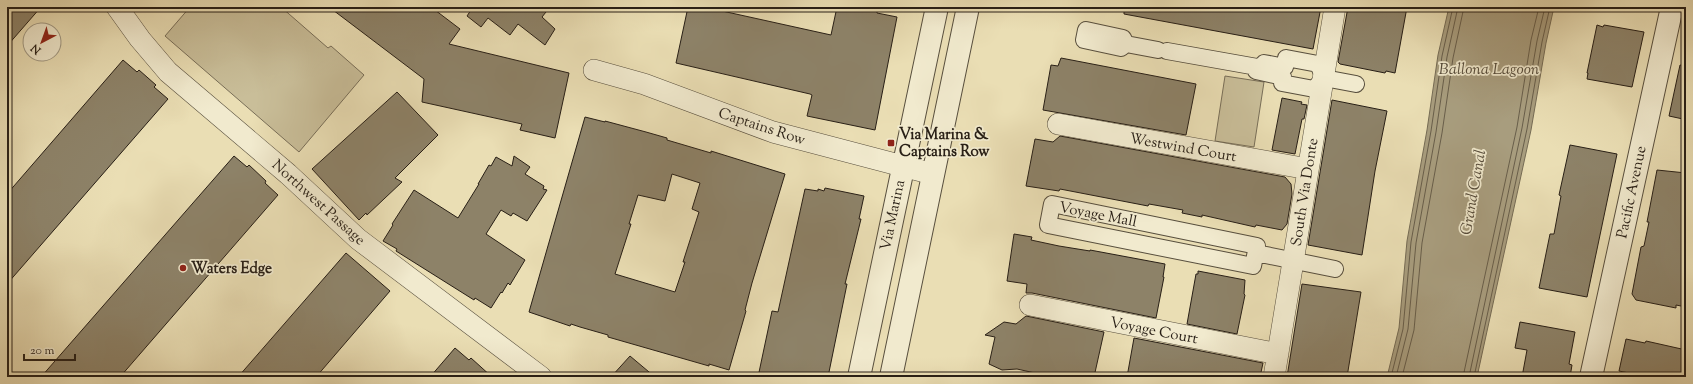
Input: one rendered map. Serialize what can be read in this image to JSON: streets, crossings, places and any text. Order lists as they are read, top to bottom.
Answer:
{
  "streets": {
    "street": [
      "Captains Row",
      "Westwind Court",
      "South Via Donte",
      "Pacific Avenue",
      "Northwest Passage",
      "Voyage Mall",
      "Via Marina",
      "Voyage Court"
    ]
  },
  "crossings": [
    ["Captains Row", "Via Marina"],
    ["Westwind Court", "South Via Donte"],
    ["South Via Donte", "Voyage Mall"],
    ["South Via Donte", "Voyage Court"]
  ],
  "water": ["Ballona Lagoon", "Grand Canal"],
  "places": {
    "transit": ["Via Marina & Captains Row"],
    "other": ["Waters Edge"]
  },
  "scale_bar": "20 m",
  "north": "bottom left"
}
